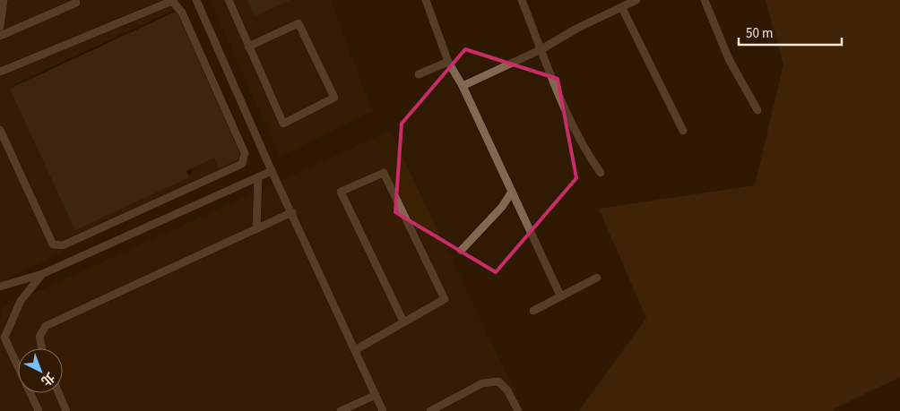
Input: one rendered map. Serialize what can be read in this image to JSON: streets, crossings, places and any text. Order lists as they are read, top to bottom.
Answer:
{
  "scale_bar": "50 m",
  "north": "bottom right"
}
